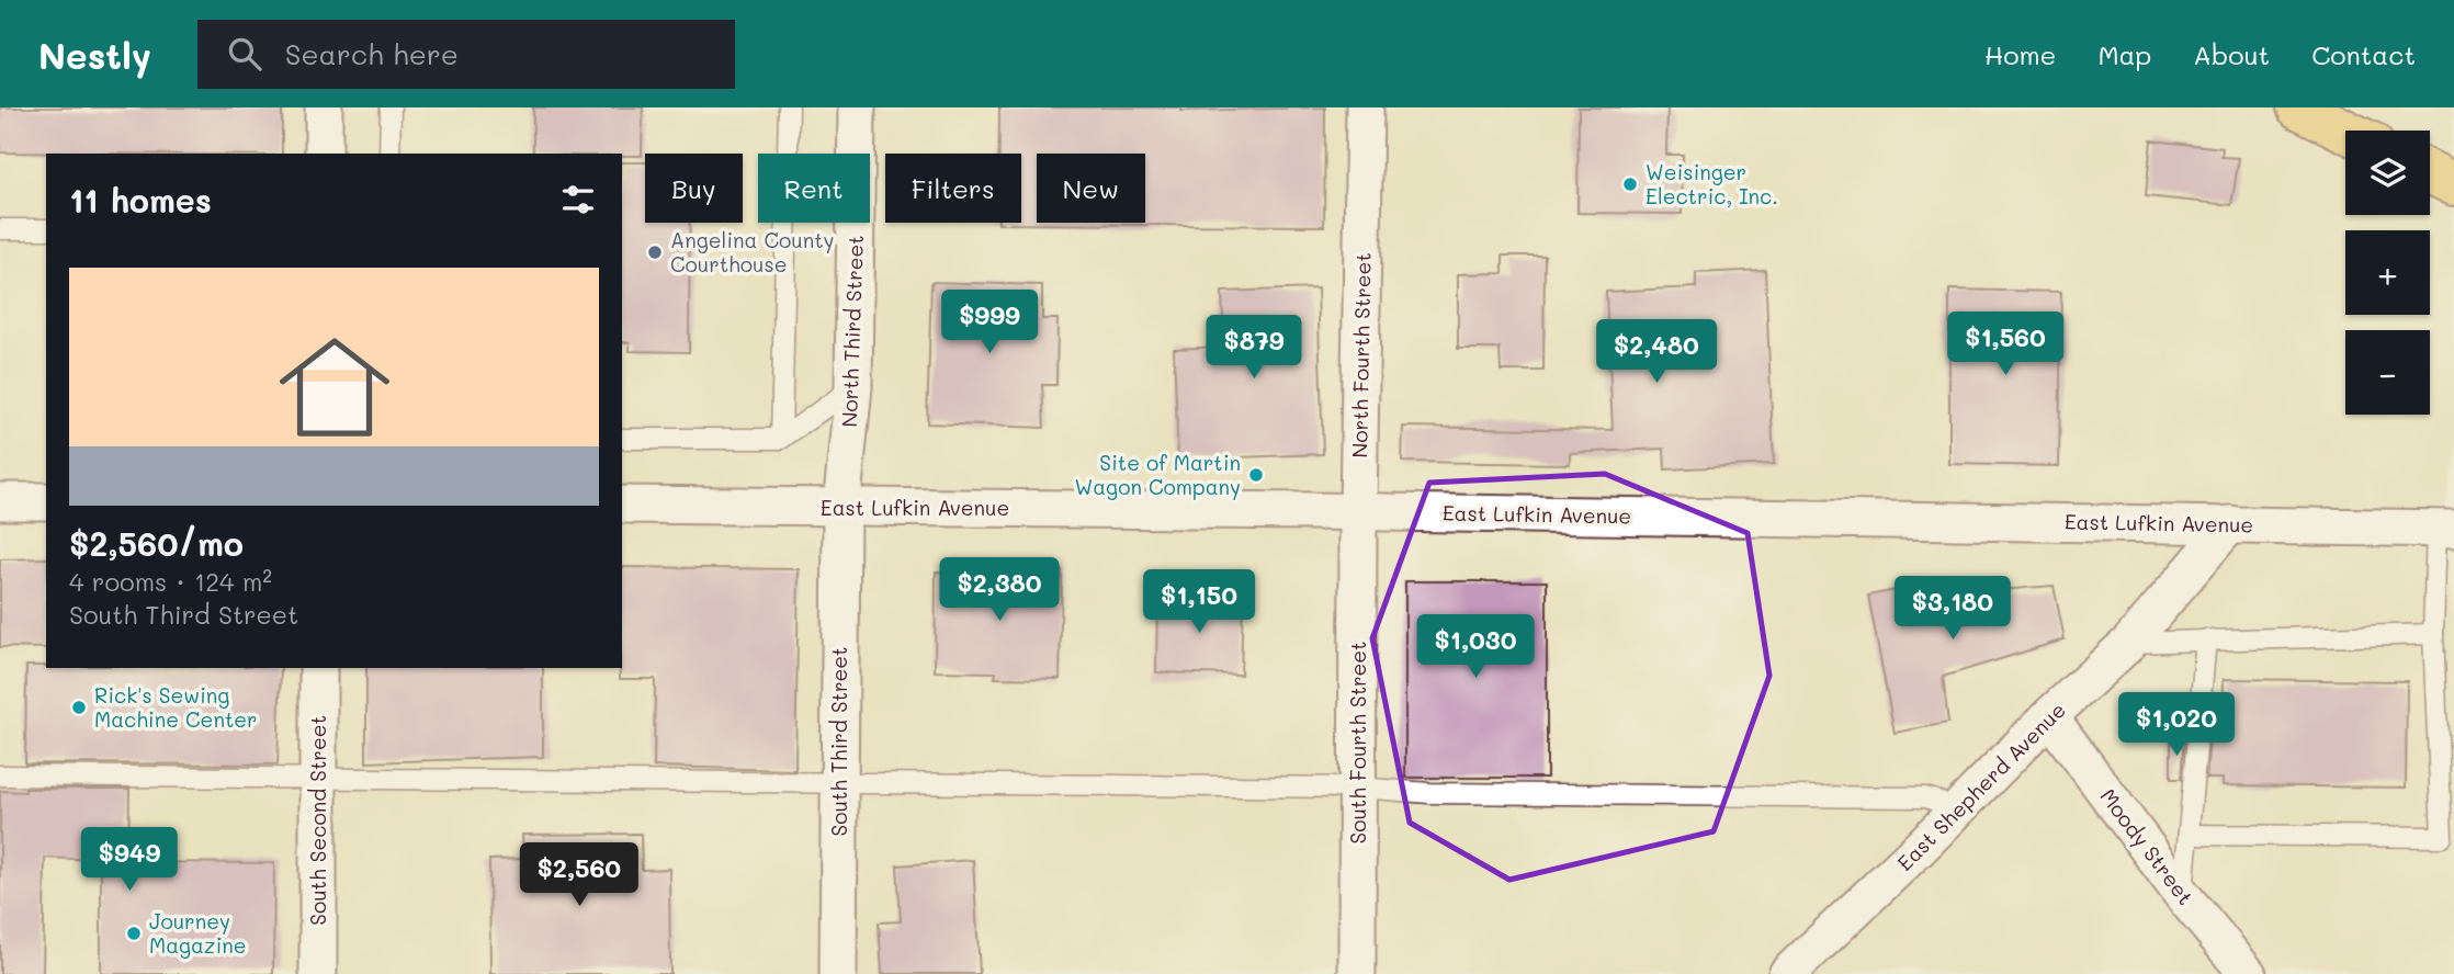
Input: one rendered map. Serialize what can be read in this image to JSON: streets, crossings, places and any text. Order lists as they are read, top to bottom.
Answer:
{
  "streets": {
    "street": [
      "North Third Street",
      "North Fourth Street",
      "East Lufkin Avenue",
      "South Third Street",
      "South Fourth Street",
      "East Shepherd Avenue",
      "South Second Street",
      "Moody Street"
    ]
  },
  "crossings": [
    ["North Third Street", "East Lufkin Avenue"],
    ["North Third Street", "South Third Street"],
    ["North Fourth Street", "East Lufkin Avenue"],
    ["North Fourth Street", "South Fourth Street"],
    ["East Lufkin Avenue", "South Third Street"],
    ["East Lufkin Avenue", "South Fourth Street"],
    ["East Lufkin Avenue", "East Shepherd Avenue"],
    ["East Shepherd Avenue", "Moody Street"]
  ],
  "places": [
    "Weisinger Electric, Inc.",
    "Angelina County Courthouse",
    "Site of Martin Wagon Company",
    "Rick's Sewing Machine Center",
    "Journey Magazine"
  ],
  "page": {
    "header": "Nestly",
    "search": "Search here",
    "nav": [
      "Home",
      "Map",
      "About",
      "Contact"
    ],
    "map_buttons": ["+", "−"],
    "chip": [
      "Buy",
      "Rent",
      "Filters",
      "New"
    ],
    "heading": "11 homes",
    "list": [
      {
        "name": "$2,560/mo",
        "note": "4 rooms · 124 m² · South Third Street"
      }
    ],
    "price": [
      "$999",
      "$1,560",
      "$879",
      "$2,480",
      "$2,380",
      "$1,150",
      "$3,180",
      "$1,030",
      "$1,020",
      "$949",
      "$2,560"
    ]
  }
}
